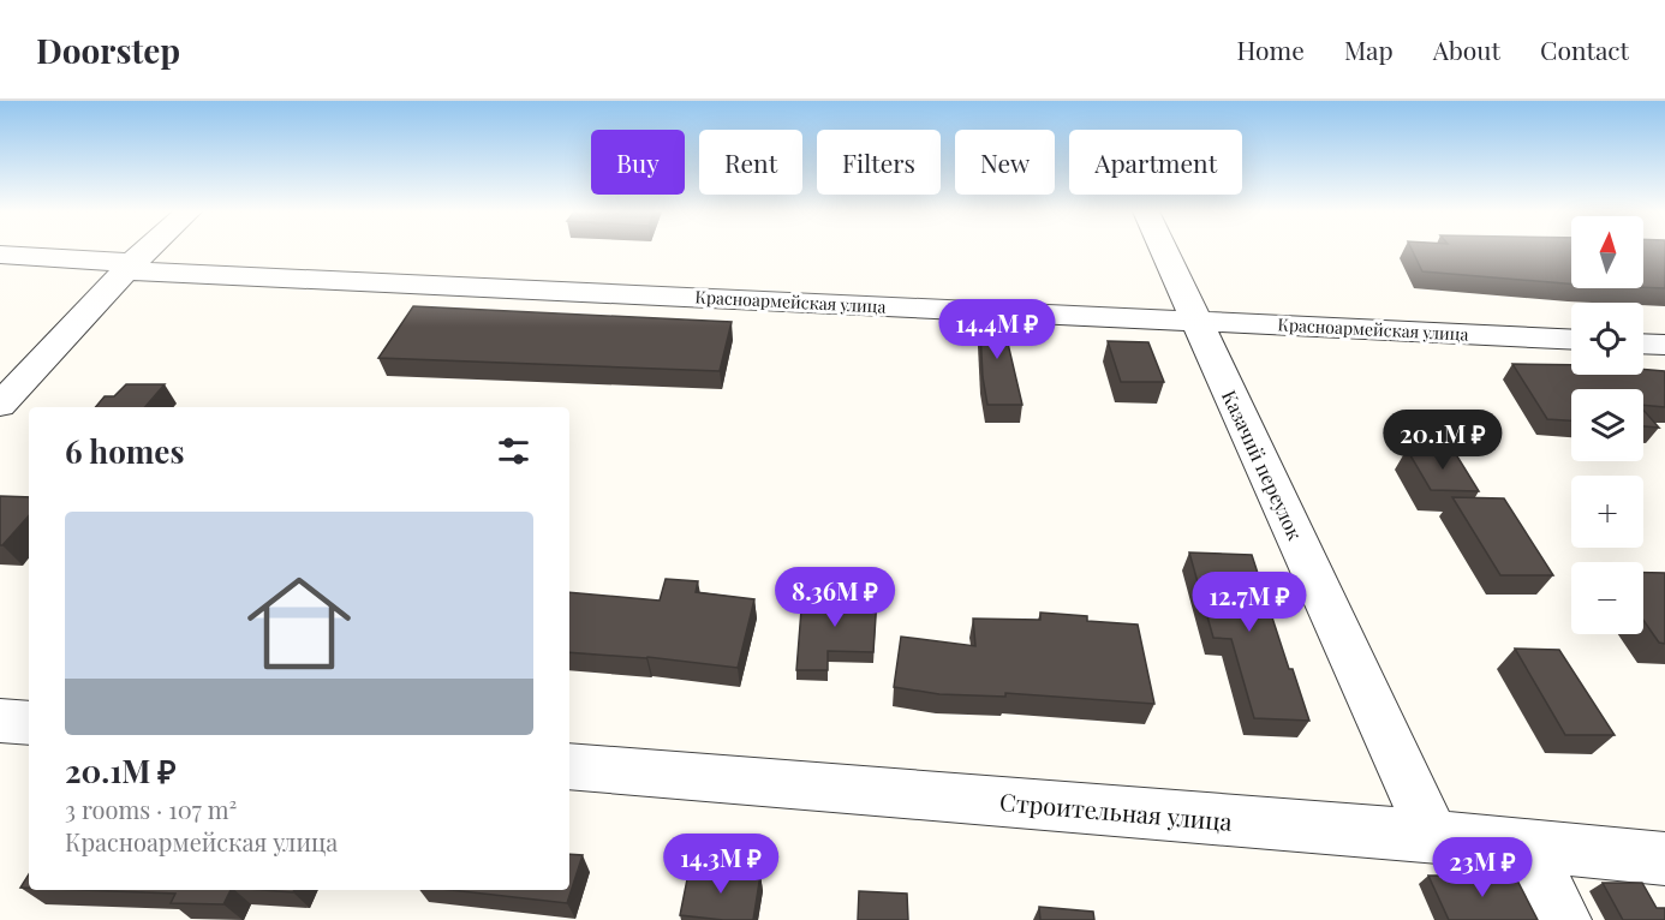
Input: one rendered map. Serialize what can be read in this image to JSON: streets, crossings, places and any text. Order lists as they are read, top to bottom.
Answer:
{
  "streets": {
    "street": ["Красноармейская улица", "Казачий переулок", "Строительная улица"]
  },
  "crossings": [
    ["Красноармейская улица", "Казачий переулок"],
    ["Казачий переулок", "Строительная улица"]
  ],
  "north": "top",
  "page": {
    "header": "Doorstep",
    "nav": [
      "Home",
      "Map",
      "About",
      "Contact"
    ],
    "chip": [
      "Buy",
      "Rent",
      "Filters",
      "New",
      "Apartment"
    ],
    "map_buttons": ["+", "−"],
    "price": [
      "14.4M ₽",
      "20.1M ₽",
      "8.36M ₽",
      "12.7M ₽",
      "14.3M ₽",
      "23M ₽"
    ],
    "heading": "6 homes",
    "list": [
      {
        "name": "20.1M ₽",
        "note": "3 rooms · 107 m² · Красноармейская улица"
      }
    ]
  }
}
